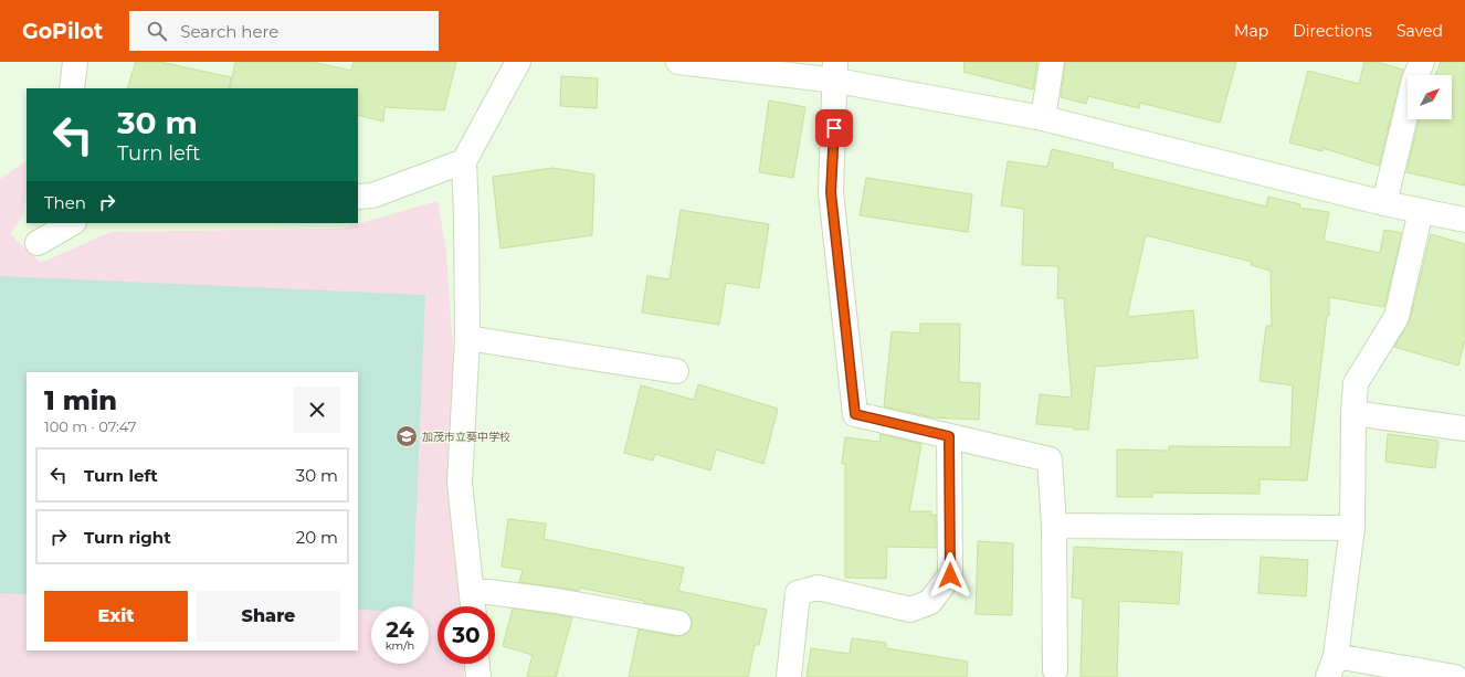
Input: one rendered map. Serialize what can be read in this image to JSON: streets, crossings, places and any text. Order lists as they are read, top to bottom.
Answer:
{
  "places": {
    "school or university": ["加茂市立葵中学校"]
  },
  "north": "top right",
  "page": {
    "header": "GoPilot",
    "search": "Search here",
    "nav": ["Map", "Directions", "Saved"],
    "turn": ["30 m", "Turn left"],
    "then": "Then",
    "heading": ["1 min", "100 m · 07:47"],
    "list": [
      {
        "name": "Turn left",
        "value": "30 m"
      },
      {
        "name": "Turn right",
        "value": "20 m"
      }
    ],
    "buttons": ["Exit", "Share"],
    "speed": "24 km/h",
    "limit": "30"
  }
}
